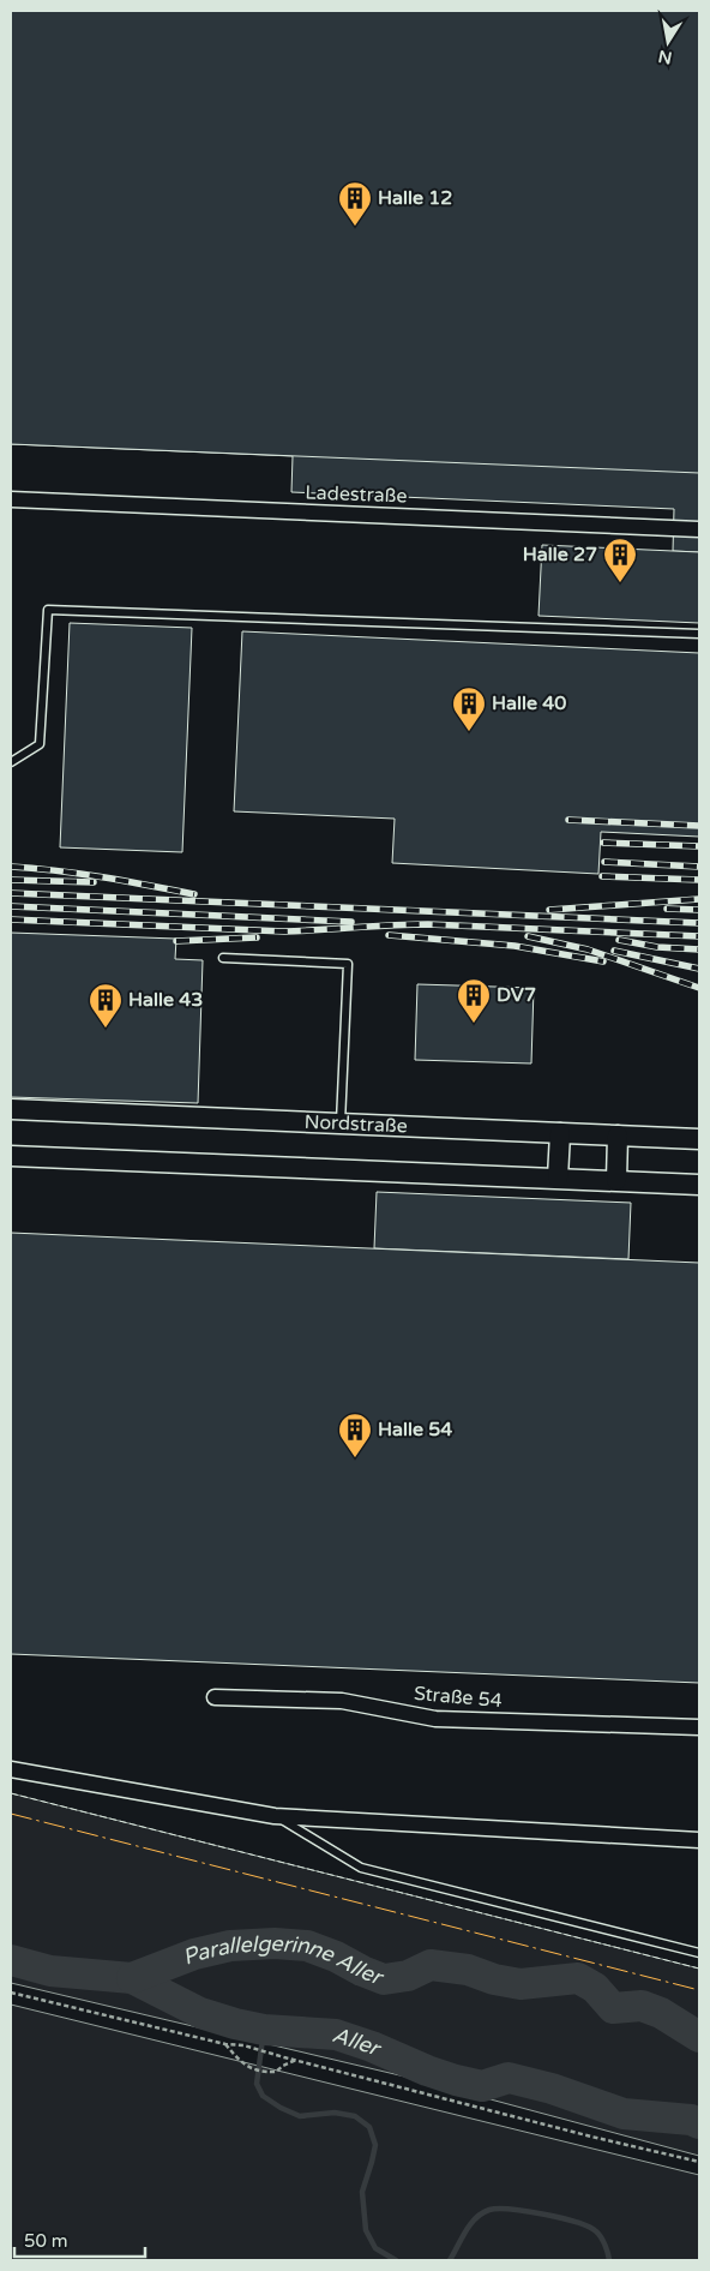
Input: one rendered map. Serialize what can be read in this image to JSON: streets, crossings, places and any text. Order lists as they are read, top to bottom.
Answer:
{
  "streets": {
    "street": ["Ladestraße", "Nordstraße", "Straße 54"]
  },
  "water": ["Parallelgerinne Aller", "Aller"],
  "places": {
    "building": [
      "Halle 12",
      "Halle 27",
      "Halle 40",
      "DV7",
      "Halle 43",
      "Halle 54"
    ]
  },
  "scale_bar": "50 m",
  "north": "bottom"
}
